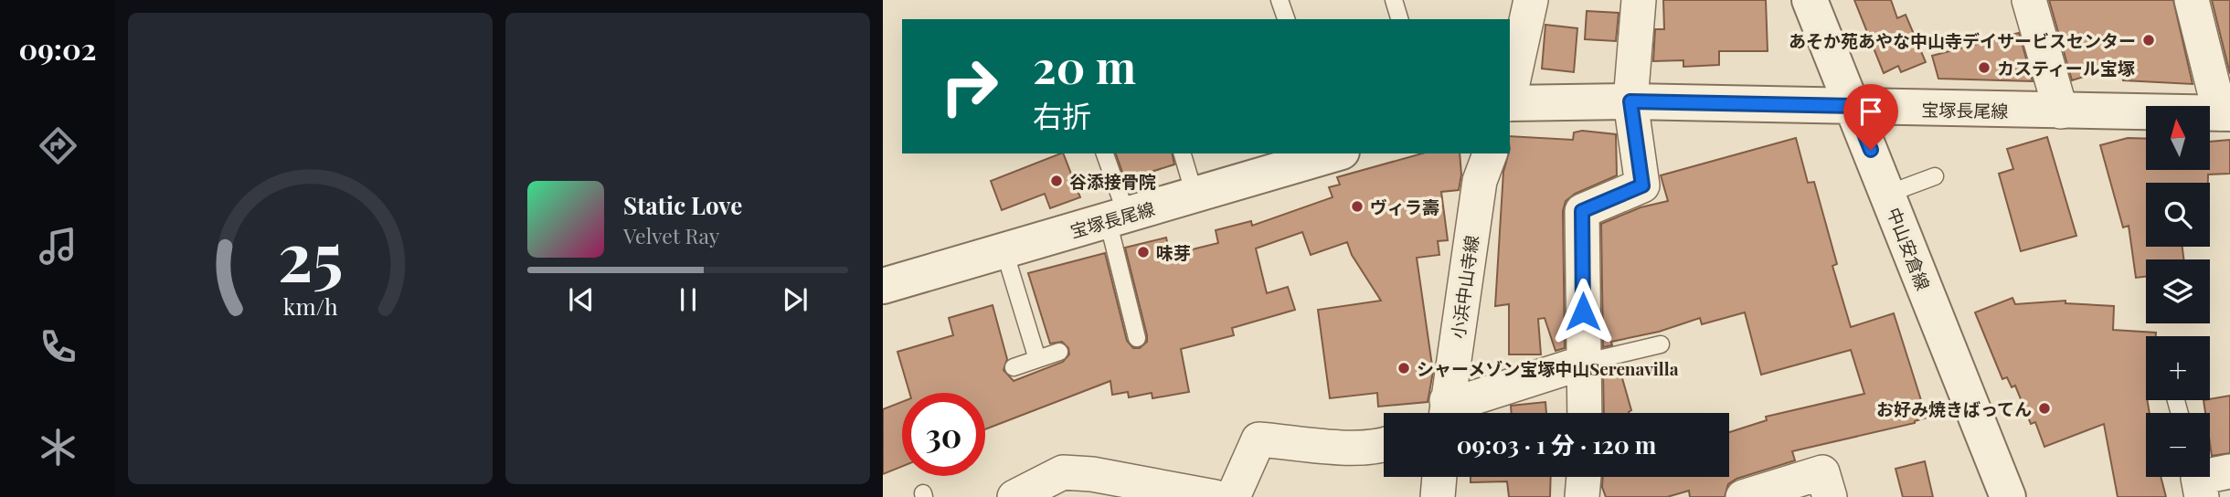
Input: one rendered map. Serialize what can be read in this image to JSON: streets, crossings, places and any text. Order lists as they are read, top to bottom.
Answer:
{
  "streets": {
    "street": ["宝塚長尾線", "中山安倉線", "小浜中山寺線"]
  },
  "crossings": [
    ["宝塚長尾線", "中山安倉線"]
  ],
  "places": [
    "あそか苑あやな中山寺デイサービスセンター",
    "カスティール宝塚",
    "谷添接骨院",
    "ヴィラ壽",
    "味芽",
    "シャーメゾン宝塚中山Serenavilla",
    "お好み焼きばってん"
  ],
  "north": "top",
  "page": {
    "tabs": "09:02",
    "turn": ["20 m", "右折"],
    "map_buttons": ["+", "−"],
    "song": ["Static Love", "Velvet Ray"],
    "limit": "30",
    "trip": "09:03 · 1 分 · 120 m",
    "gauge": ["25", "km/h"]
  }
}
